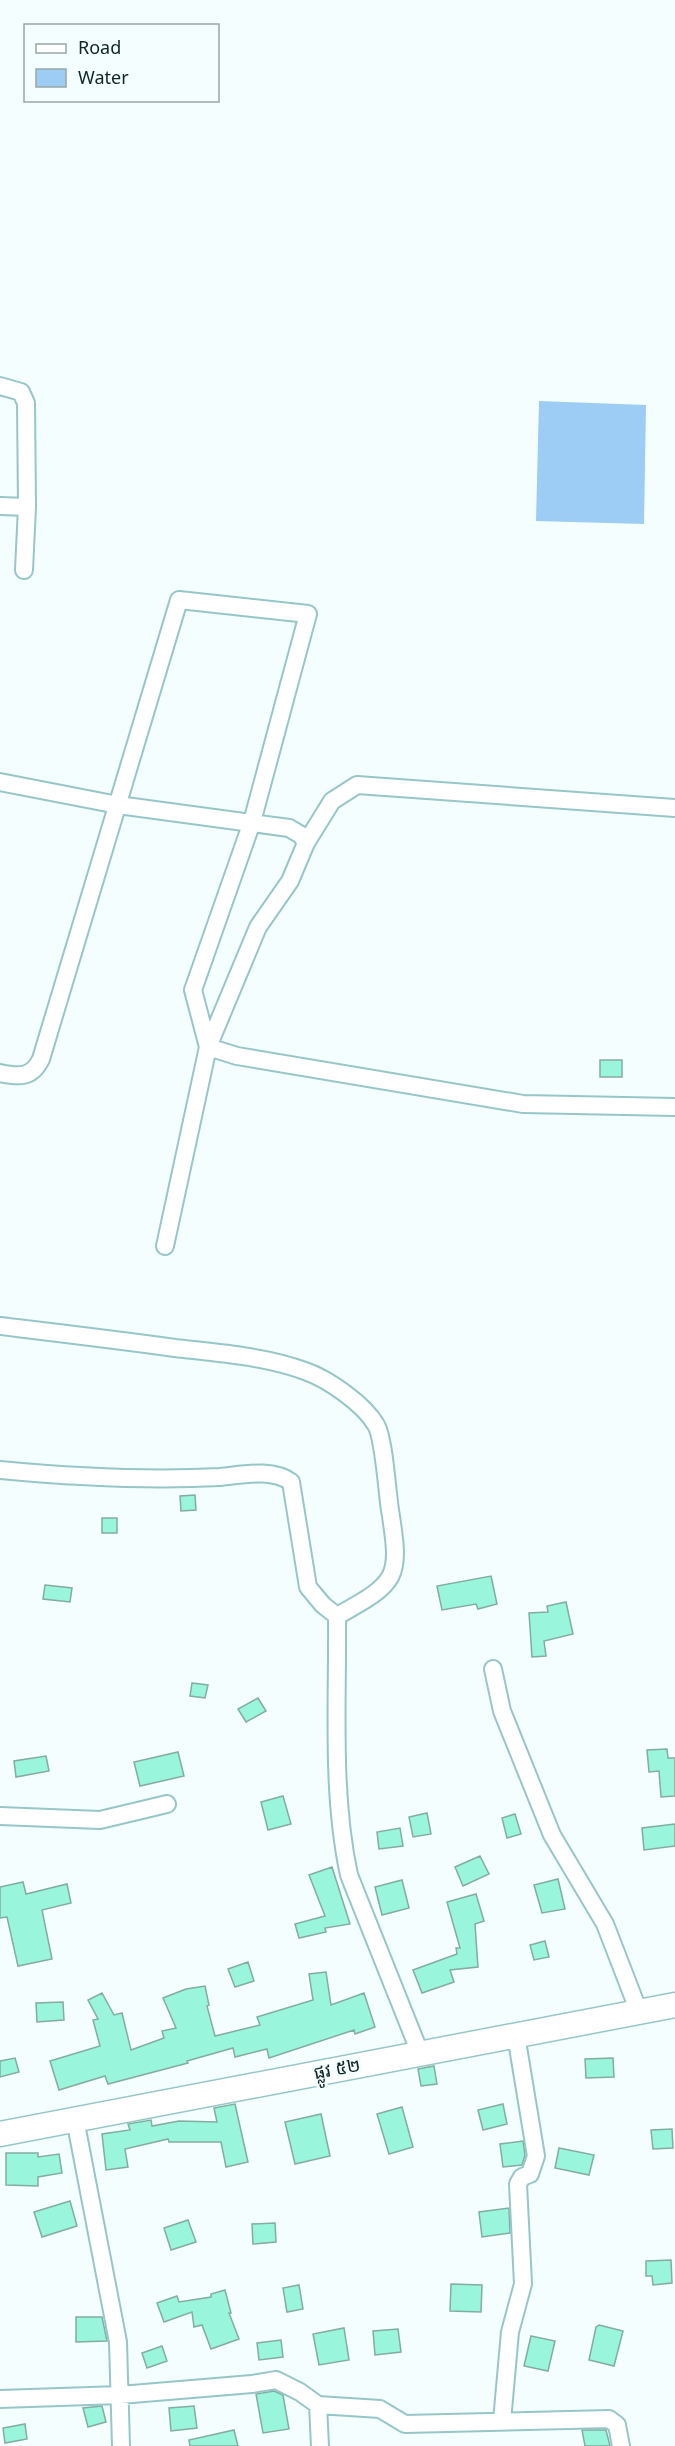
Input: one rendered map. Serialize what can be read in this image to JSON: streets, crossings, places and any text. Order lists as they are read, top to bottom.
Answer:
{
  "streets": {
    "street": ["ផ្លូវ ៥២"]
  },
  "legend": ["Road", "Water"]
}
